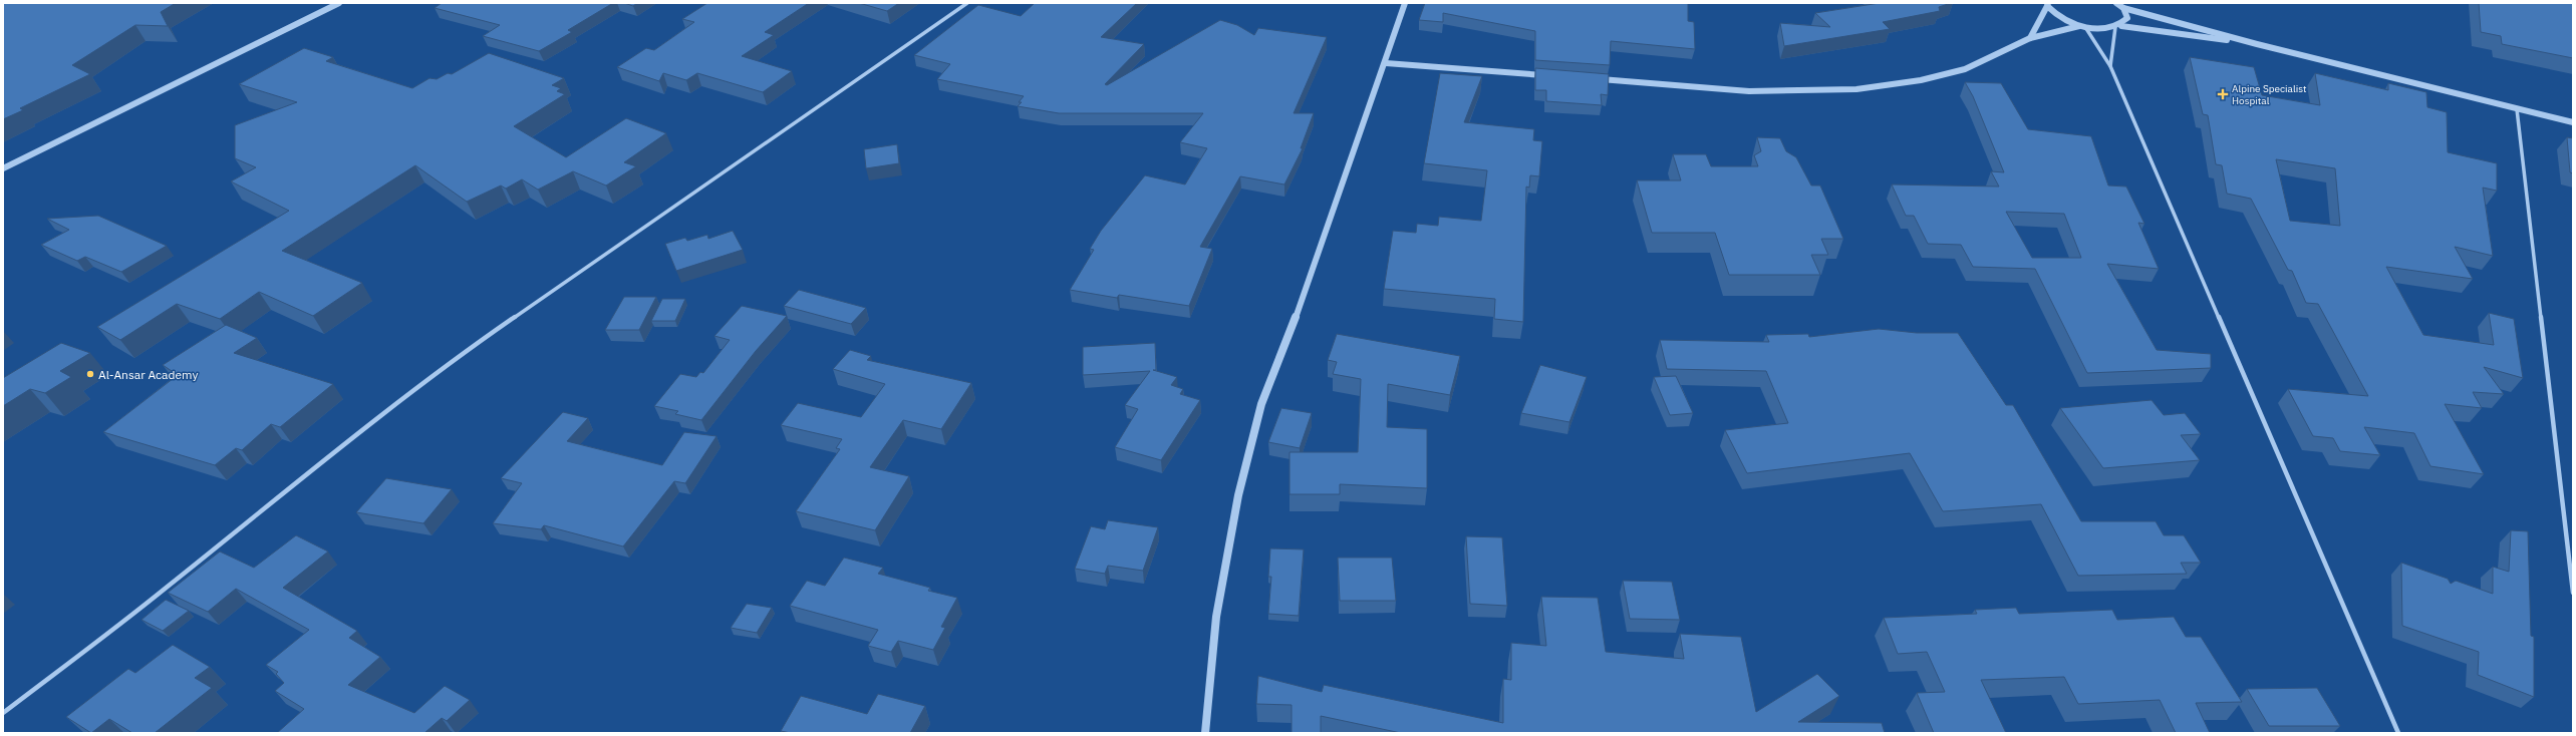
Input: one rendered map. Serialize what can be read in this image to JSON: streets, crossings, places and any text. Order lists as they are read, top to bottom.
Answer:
{
  "places": {
    "health": ["Alpine Specialist Hospital"],
    "other": ["Al-Ansar Academy"]
  }
}
